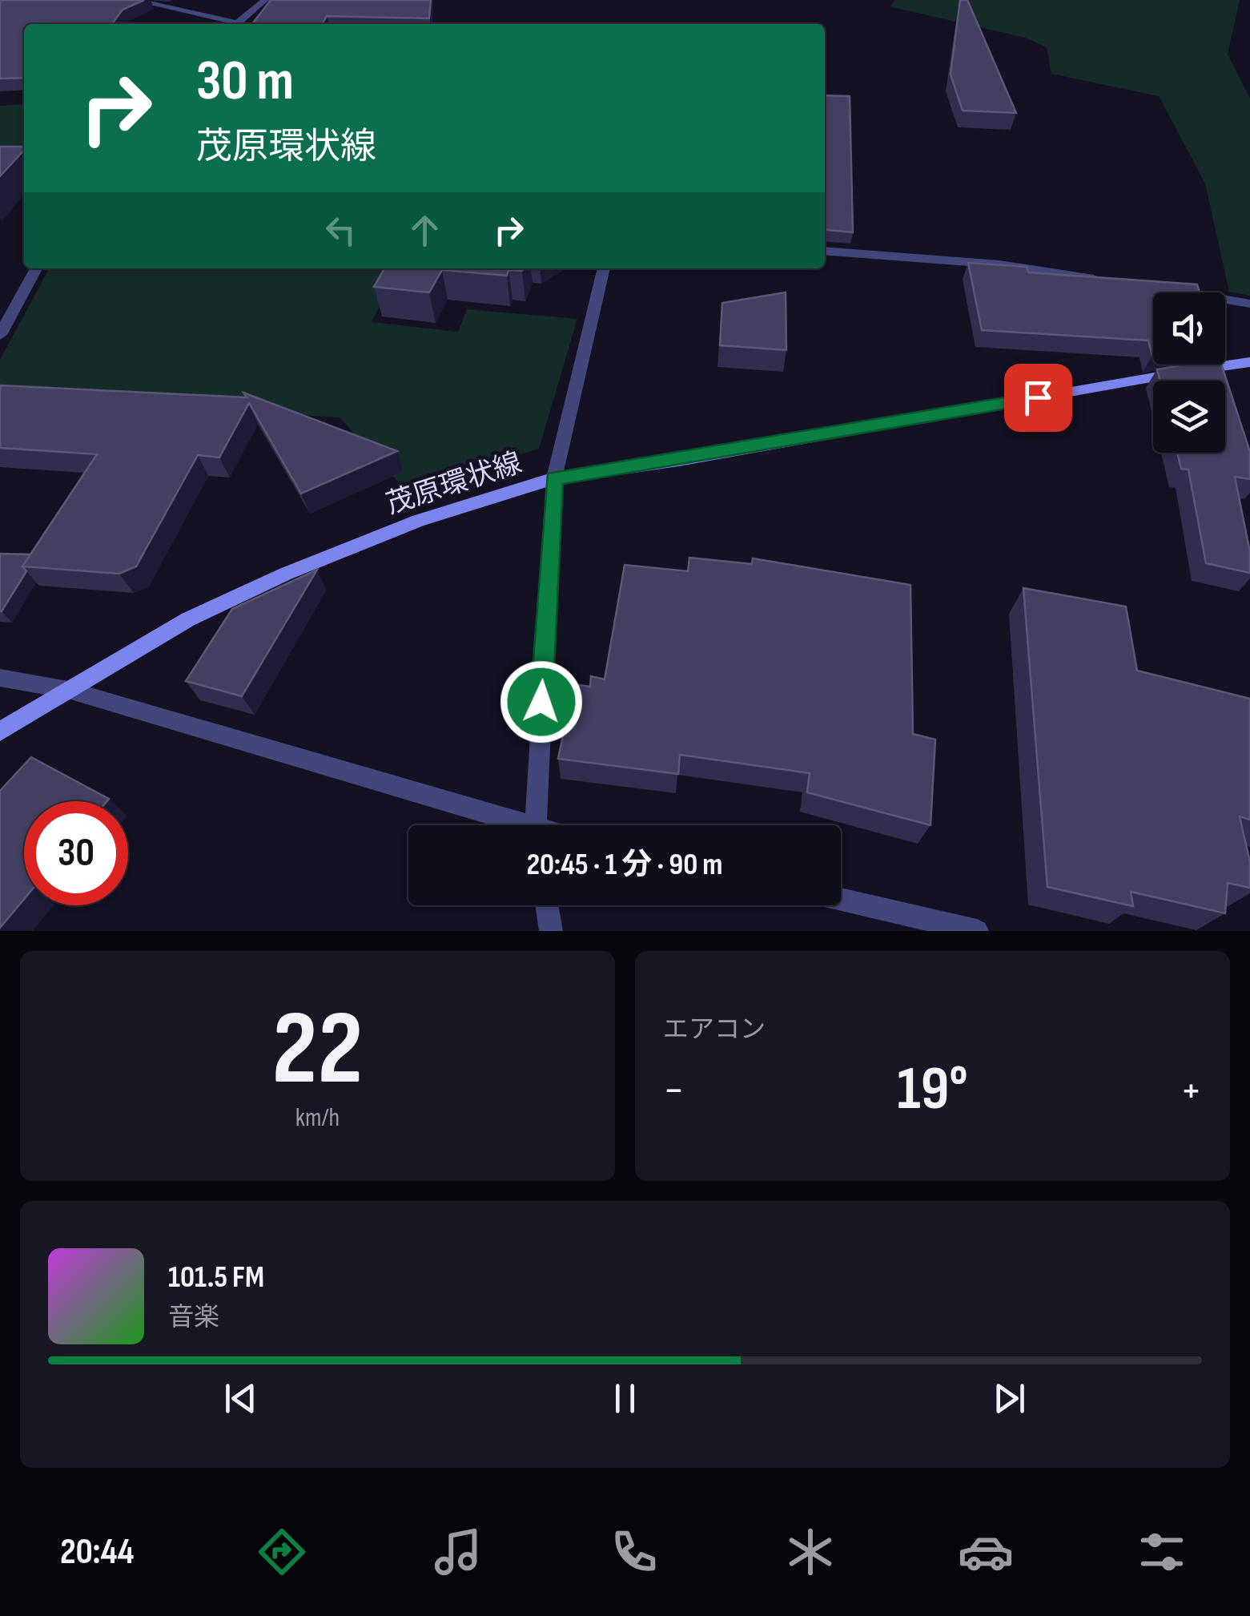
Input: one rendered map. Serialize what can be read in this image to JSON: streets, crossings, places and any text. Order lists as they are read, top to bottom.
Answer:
{
  "streets": {
    "main road": ["茂原環状線"]
  },
  "page": {
    "turn": ["30 m", "茂原環状線"],
    "limit": "30",
    "trip": "20:45 · 1 分 · 90 m",
    "tile": [
      ["22", "km/h"],
      "エアコン"
    ],
    "heat": ["−", "19°", "+"],
    "song": ["101.5 FM", "音楽"],
    "tabs": "20:44"
  }
}
